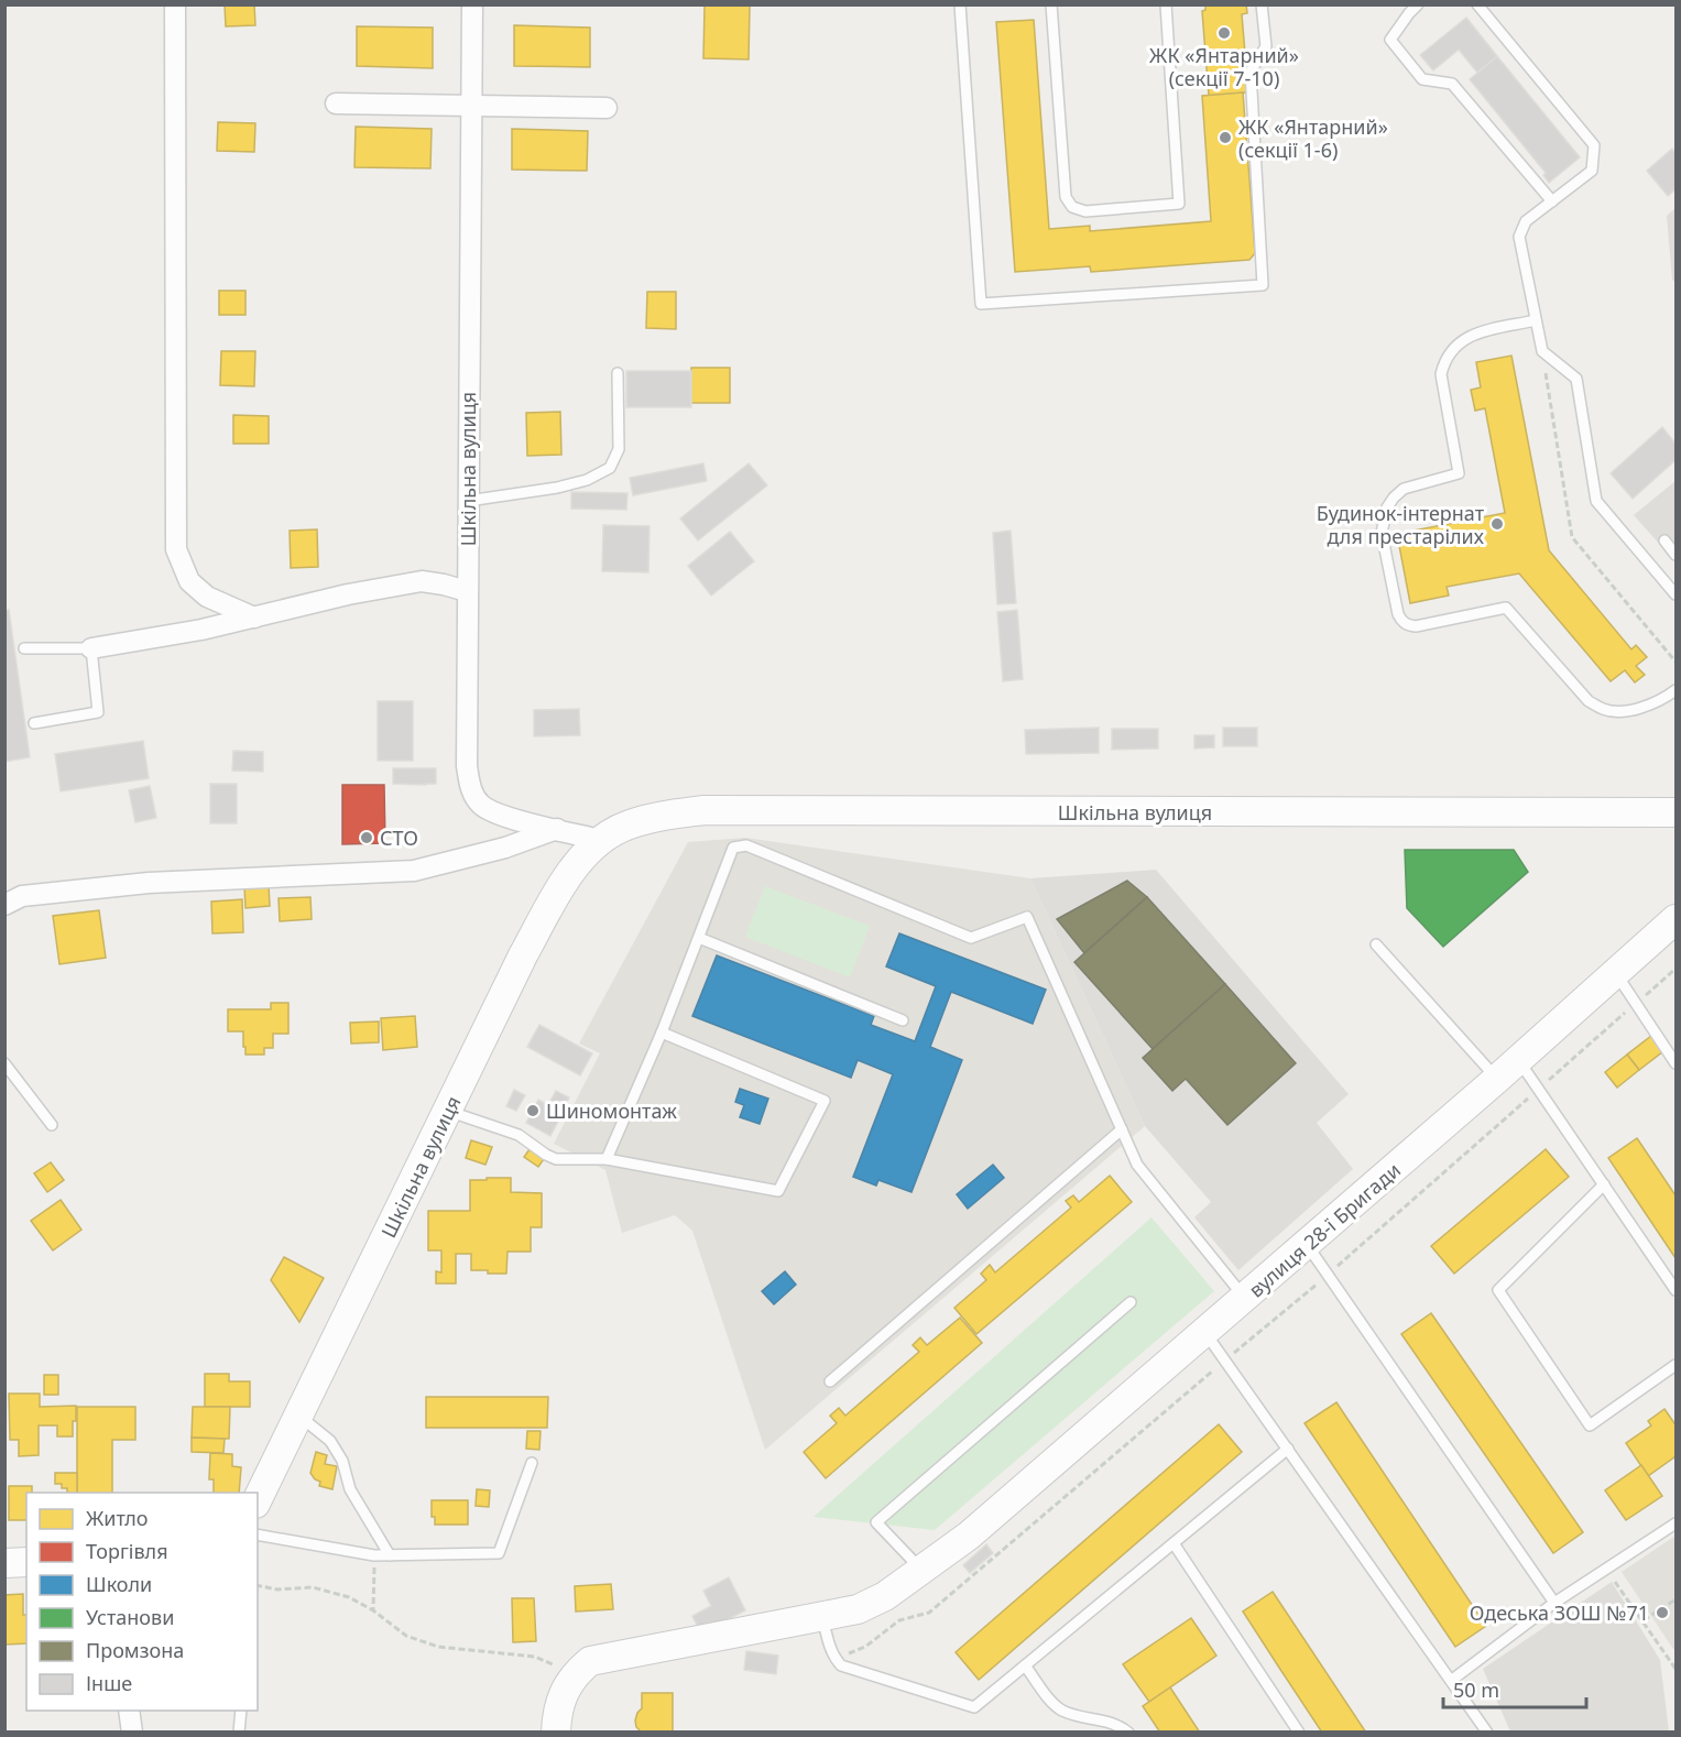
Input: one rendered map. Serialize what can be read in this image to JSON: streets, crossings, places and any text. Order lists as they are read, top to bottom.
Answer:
{
  "streets": {
    "street": ["Шкільна вулиця", "вулиця 28-ї Бригади"]
  },
  "places": [
    "ЖК «Янтарний» (секції 7-10)",
    "ЖК «Янтарний» (секції 1-6)",
    "Будинок-інтернат для престарілих",
    "СТО",
    "Шиномонтаж",
    "Одеська ЗОШ №71"
  ],
  "legend": [
    "Житло",
    "Торгівля",
    "Школи",
    "Установи",
    "Промзона",
    "Інше"
  ],
  "scale_bar": "50 m"
}
